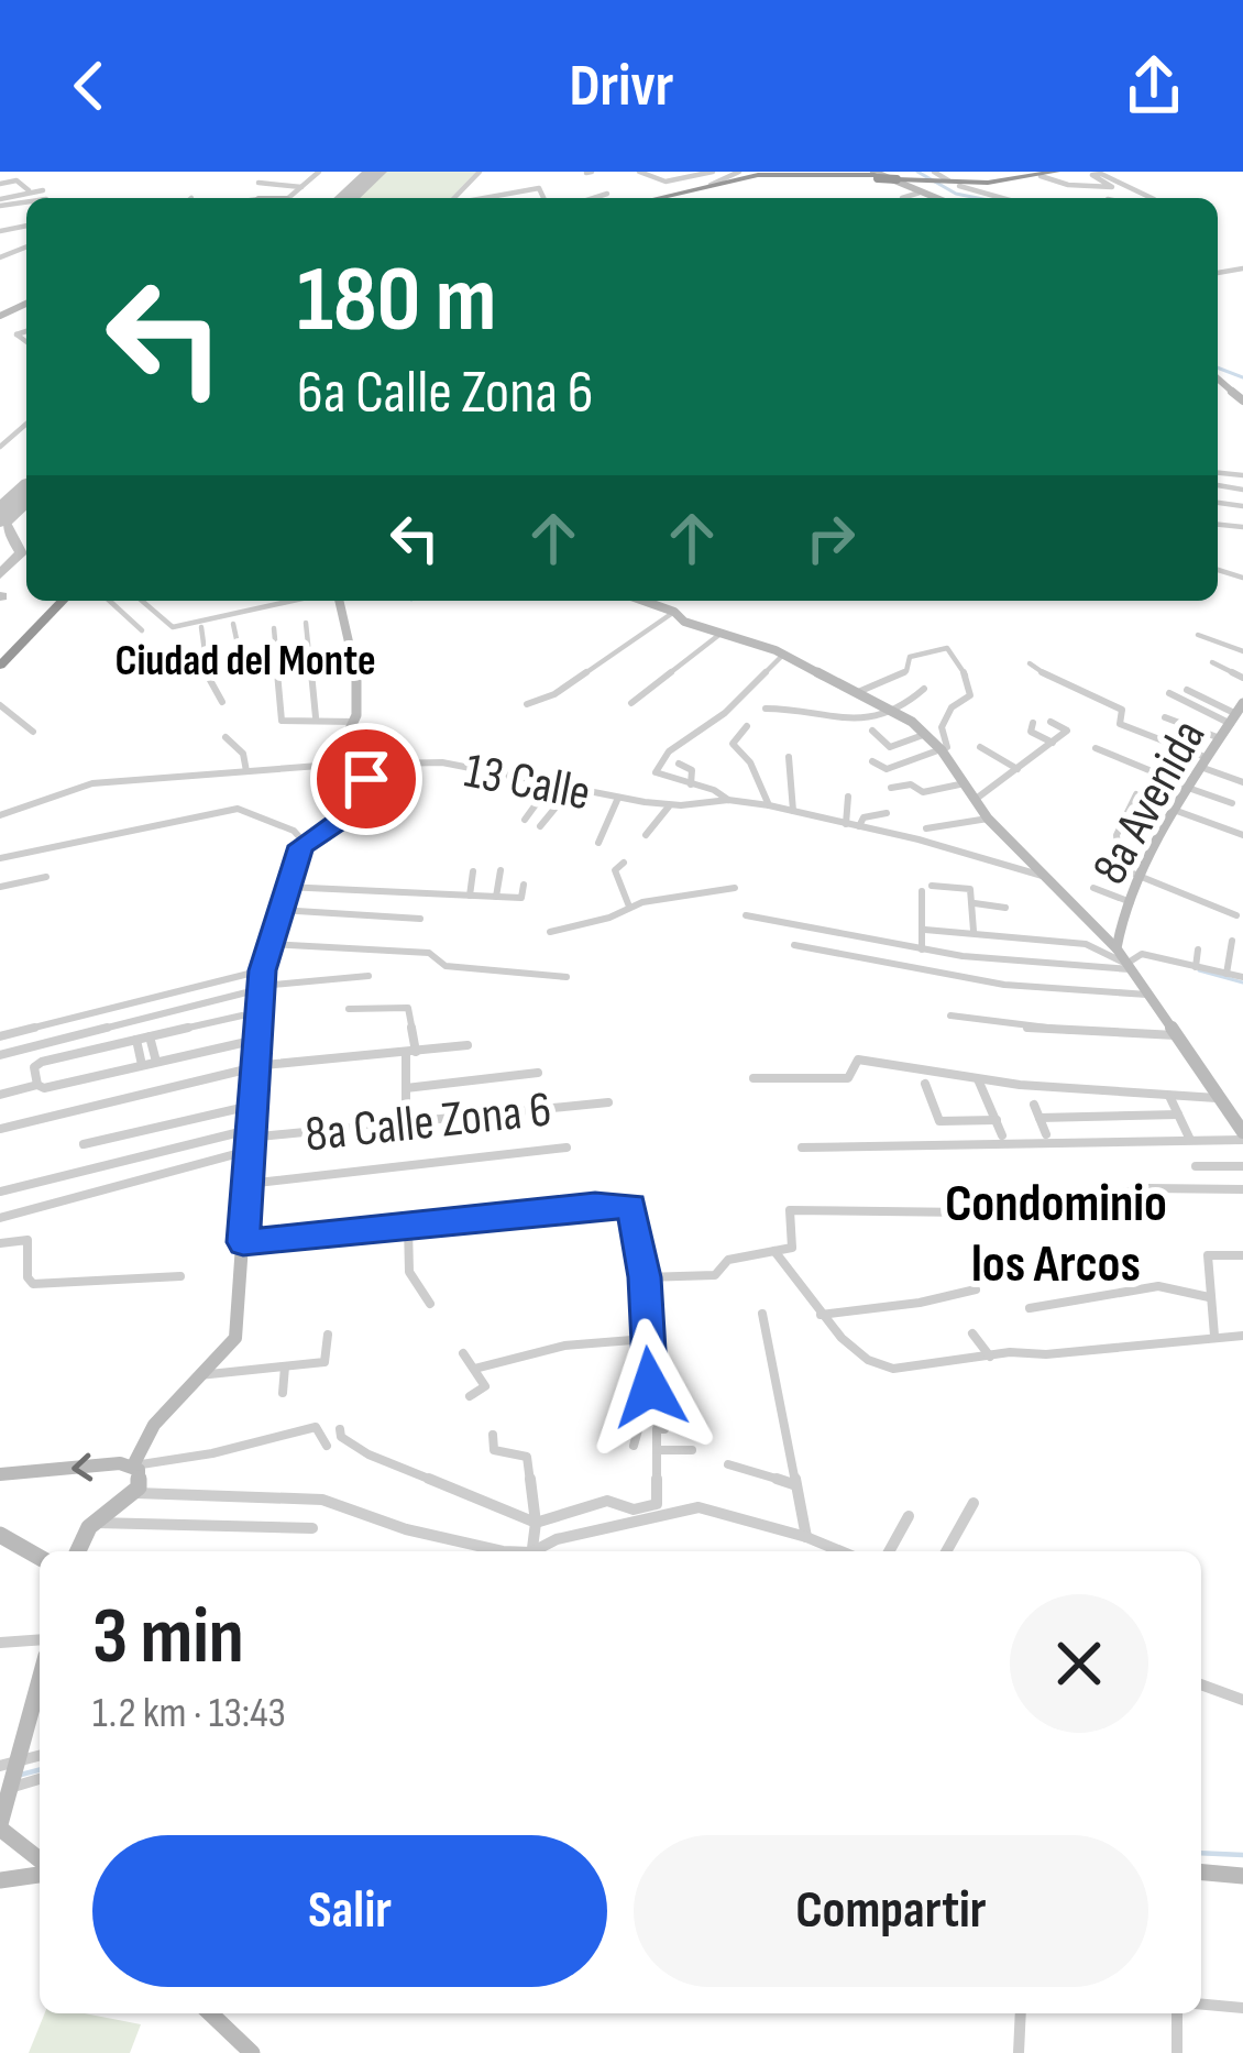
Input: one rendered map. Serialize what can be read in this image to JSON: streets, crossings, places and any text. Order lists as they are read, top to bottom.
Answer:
{
  "streets": {
    "street": ["13 Calle", "8a Avenida", "8a Calle Zona 6"]
  },
  "districts": ["Ciudad del Monte", "Condominio los Arcos"],
  "page": {
    "header": "Drivr",
    "turn": ["180 m", "6a Calle Zona 6"],
    "heading": ["3 min", "1.2 km · 13:43"],
    "buttons": ["Salir", "Compartir"]
  }
}
